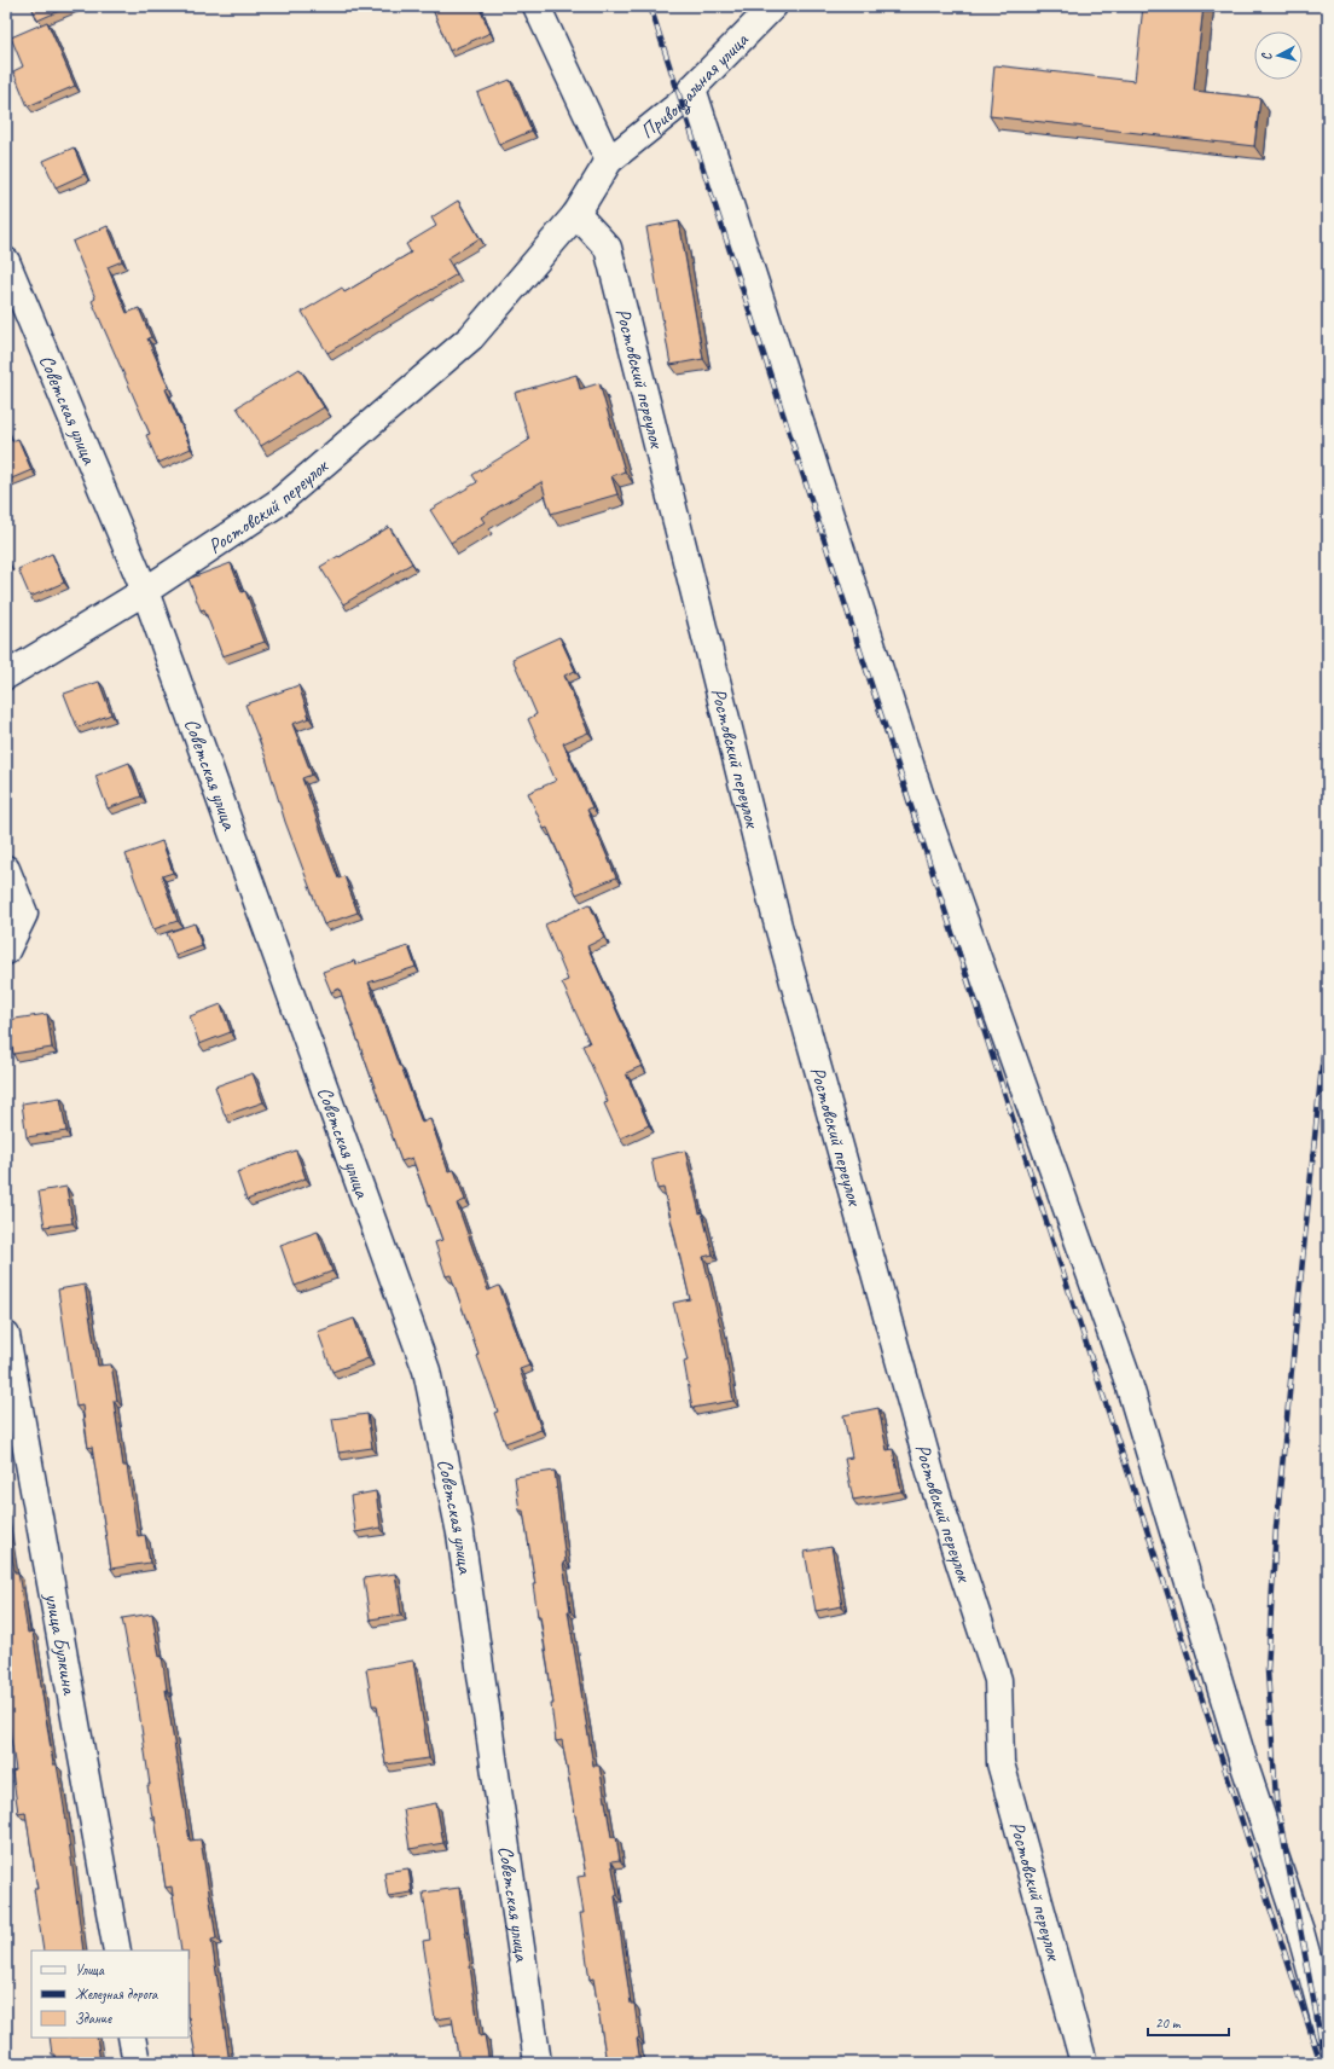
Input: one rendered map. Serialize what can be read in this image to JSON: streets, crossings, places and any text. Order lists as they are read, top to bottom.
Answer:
{
  "streets": {
    "street": [
      "Привокзальная улица",
      "Ростовский переулок",
      "Советская улица",
      "улица Булкина"
    ]
  },
  "crossings": [
    ["Привокзальная улица", "Ростовский переулок"],
    ["Ростовский переулок", "Советская улица"]
  ],
  "legend": ["Улица", "Железная дорога", "Здание"],
  "scale_bar": "20 m",
  "north": "left"
}
